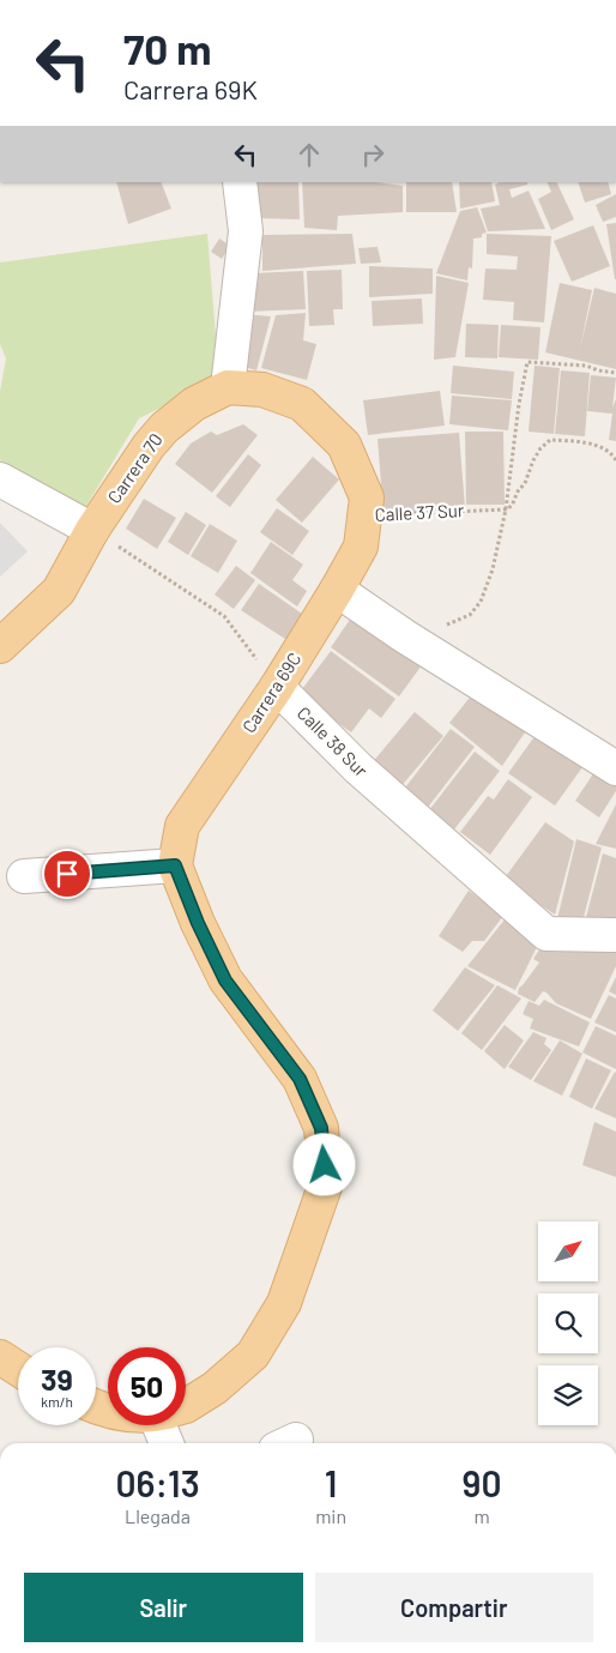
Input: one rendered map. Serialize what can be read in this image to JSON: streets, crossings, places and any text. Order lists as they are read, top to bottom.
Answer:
{
  "streets": {
    "main road": ["Carrera 70", "Calle 37 Sur", "Carrera 69C"],
    "street": ["Calle 38 Sur"]
  },
  "crossings": [
    ["Carrera 70", "Calle 37 Sur"],
    ["Calle 37 Sur", "Carrera 69C"],
    ["Carrera 69C", "Calle 38 Sur"]
  ],
  "north": "top right",
  "page": {
    "turn": ["70 m", "Carrera 69K"],
    "speed": "39 km/h",
    "limit": "50",
    "eta": [
      "06:13",
      "Llegada",
      "1",
      "min",
      "90",
      "m"
    ],
    "buttons": ["Salir", "Compartir"]
  }
}
